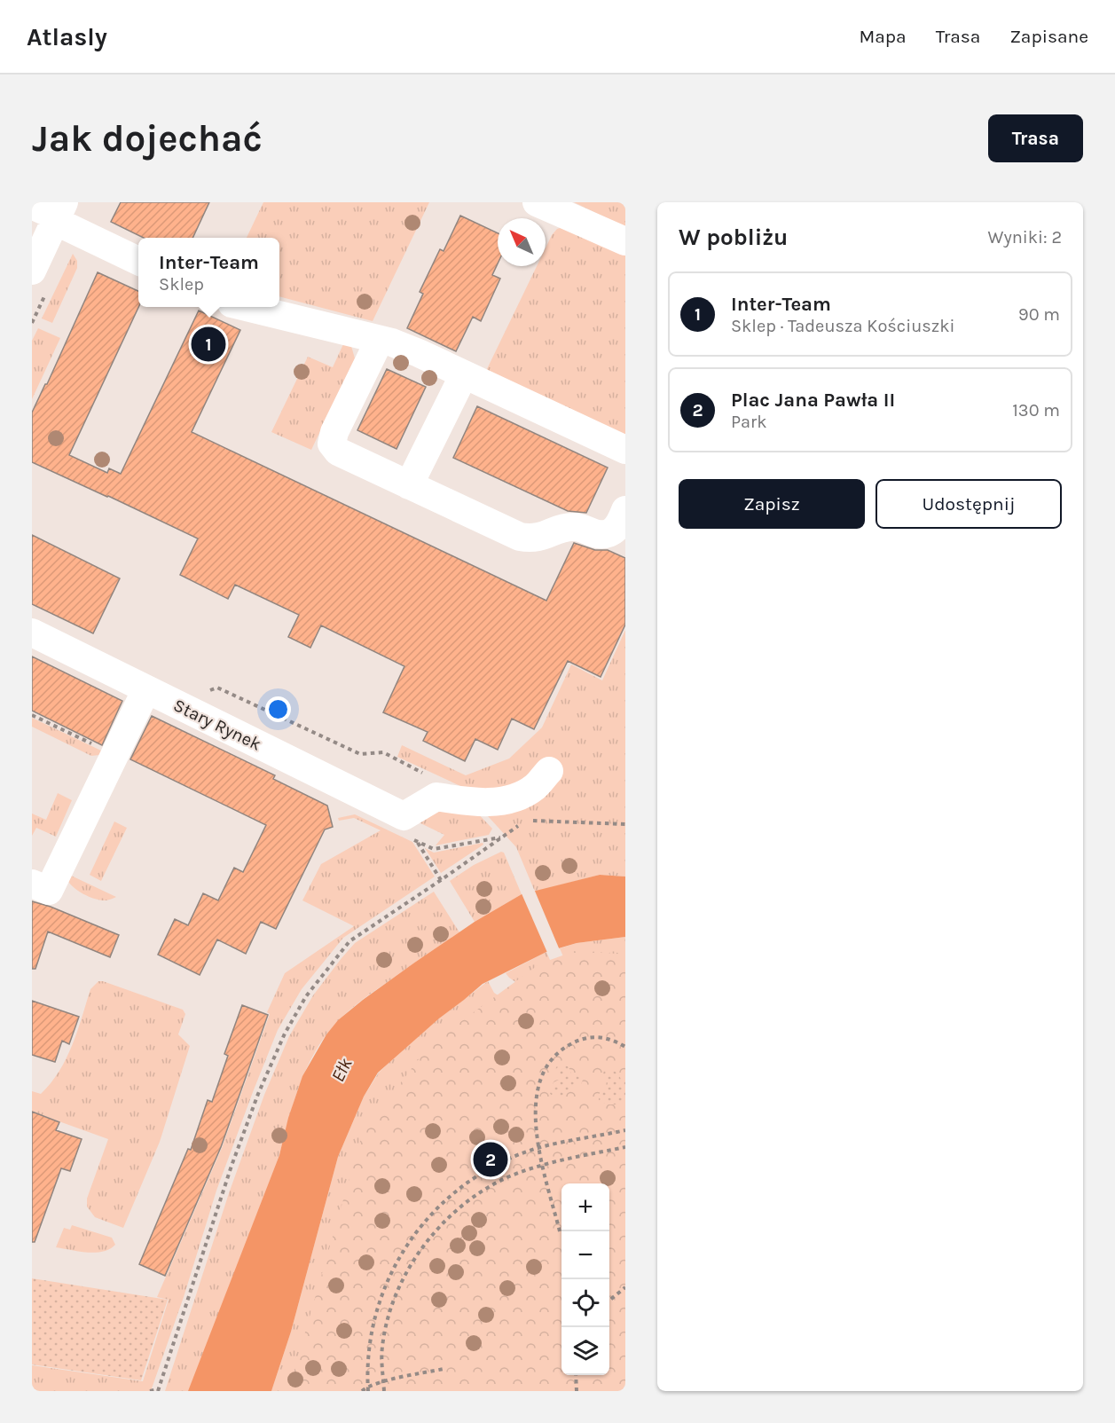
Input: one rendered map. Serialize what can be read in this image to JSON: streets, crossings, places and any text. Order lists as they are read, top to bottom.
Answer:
{
  "streets": {
    "street": ["Stary Rynek"]
  },
  "water": ["Ełk"],
  "north": "top left",
  "page": {
    "header": "Atlasly",
    "nav": ["Mapa", "Trasa", "Zapisane"],
    "buttons": [
      "Trasa",
      ["Zapisz", "Udostępnij"]
    ],
    "title": "Jak dojechać",
    "heading": ["W pobliżu", "Wyniki: 2"],
    "popup": ["Inter-Team", "Sklep"],
    "list": [
      {
        "mark": "1",
        "name": "Inter-Team",
        "note": "Sklep · Tadeusza Kościuszki",
        "value": "90 m"
      },
      {
        "mark": "2",
        "name": "Plac Jana Pawła II",
        "note": "Park",
        "value": "130 m"
      }
    ],
    "pins": ["1", "2"],
    "map_buttons": ["+", "−"]
  }
}
